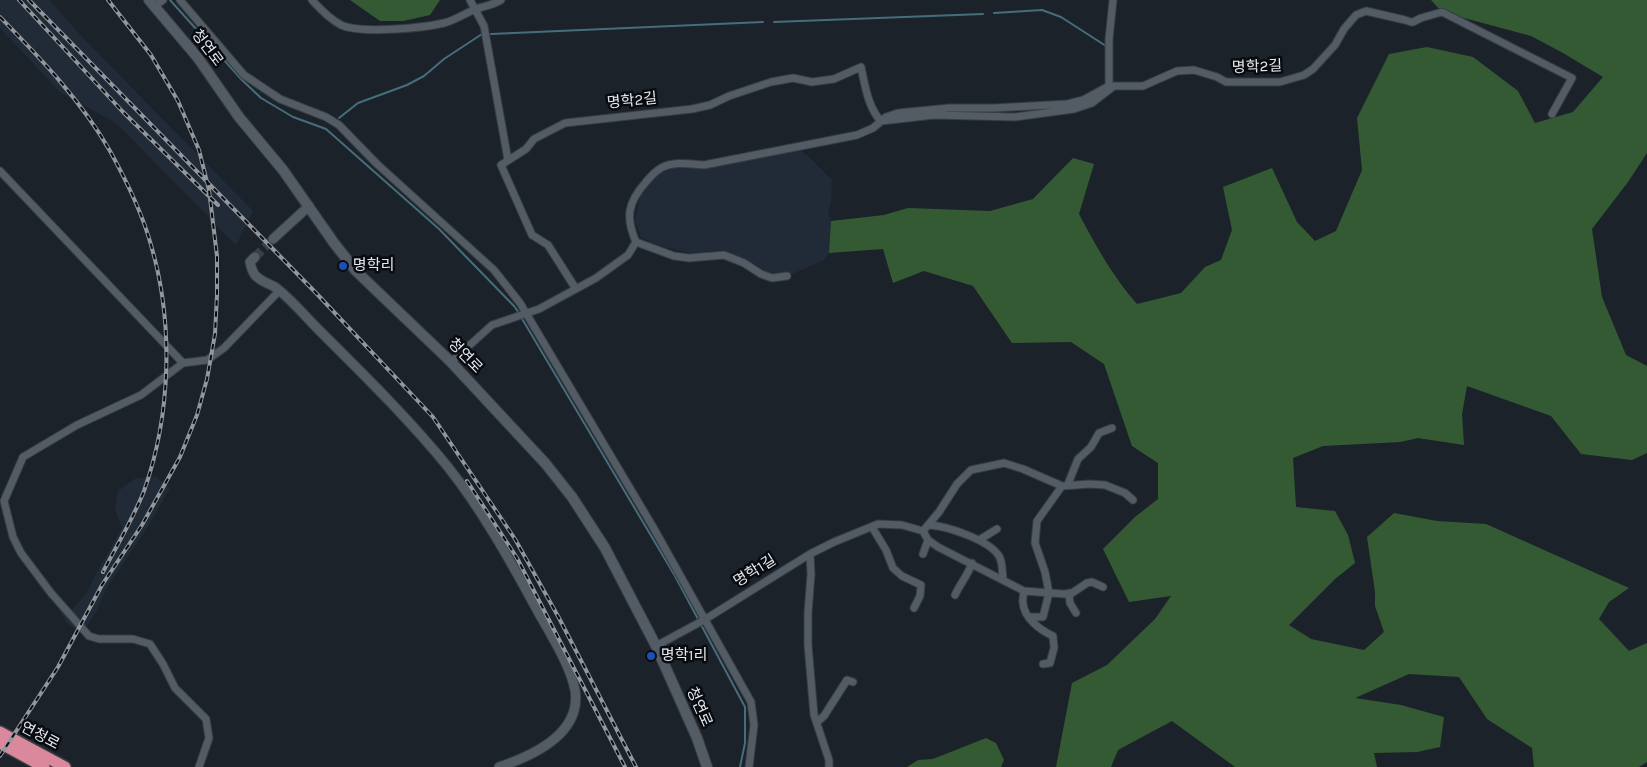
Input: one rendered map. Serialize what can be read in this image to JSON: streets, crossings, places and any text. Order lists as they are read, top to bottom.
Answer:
{
  "streets": {
    "highway": ["연청로"],
    "main road": ["청연로"],
    "street": ["명학2길", "명학1길"]
  },
  "crossings": [
    ["청연로", "명학1길"]
  ],
  "places": ["명학리", "명학1리"]
}
